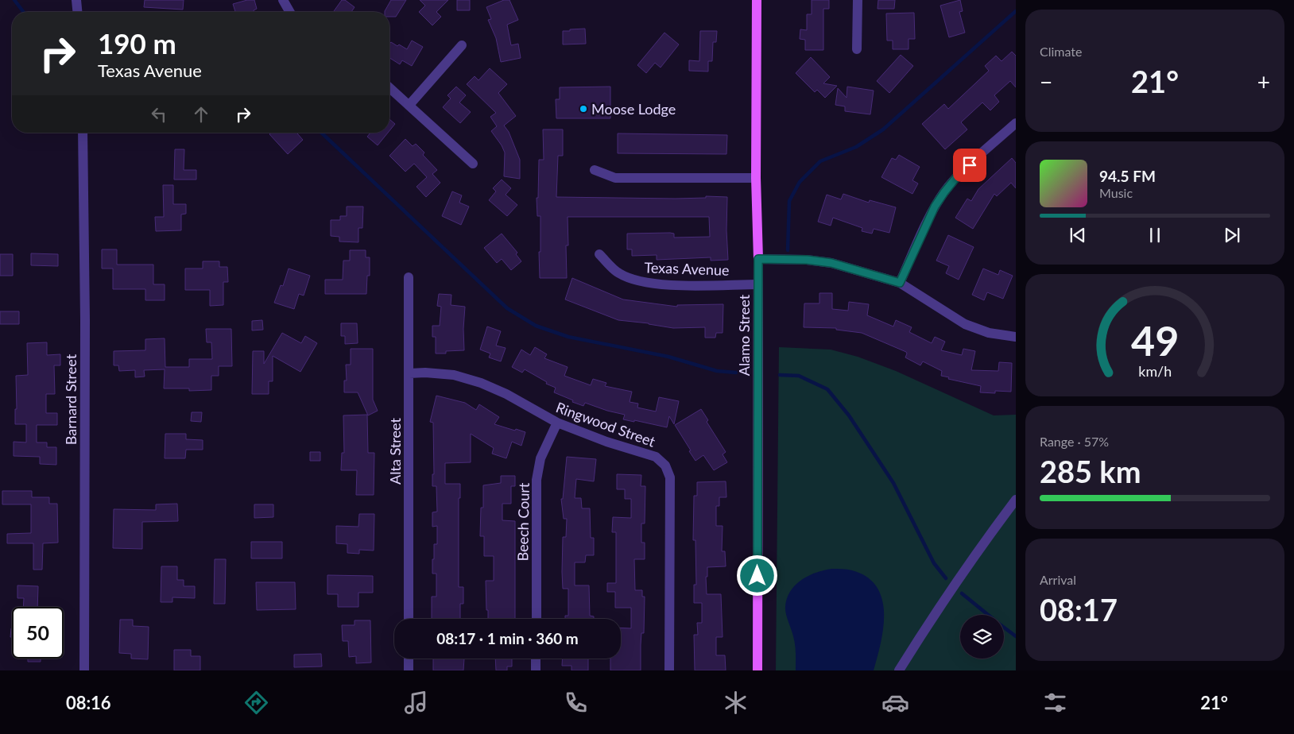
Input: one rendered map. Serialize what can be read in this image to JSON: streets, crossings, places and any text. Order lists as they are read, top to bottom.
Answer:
{
  "streets": {
    "main road": ["Alamo Street"],
    "street": [
      "Texas Avenue",
      "Barnard Street",
      "Ringwood Street",
      "Alta Street",
      "Beech Court"
    ]
  },
  "crossings": [
    ["Texas Avenue", "Alamo Street"],
    ["Ringwood Street", "Alta Street"],
    ["Ringwood Street", "Beech Court"]
  ],
  "places": ["Moose Lodge"],
  "page": {
    "tile": [
      "Climate",
      ["Range · 57%", "285 km"],
      ["Arrival", "08:17"]
    ],
    "turn": ["190 m", "Texas Avenue"],
    "heat": ["−", "21°", "+"],
    "song": ["94.5 FM", "Music"],
    "limit": "50",
    "trip": "08:17 · 1 min · 360 m",
    "tabs": ["08:16", "21°"],
    "gauge": ["49", "km/h"]
  }
}
